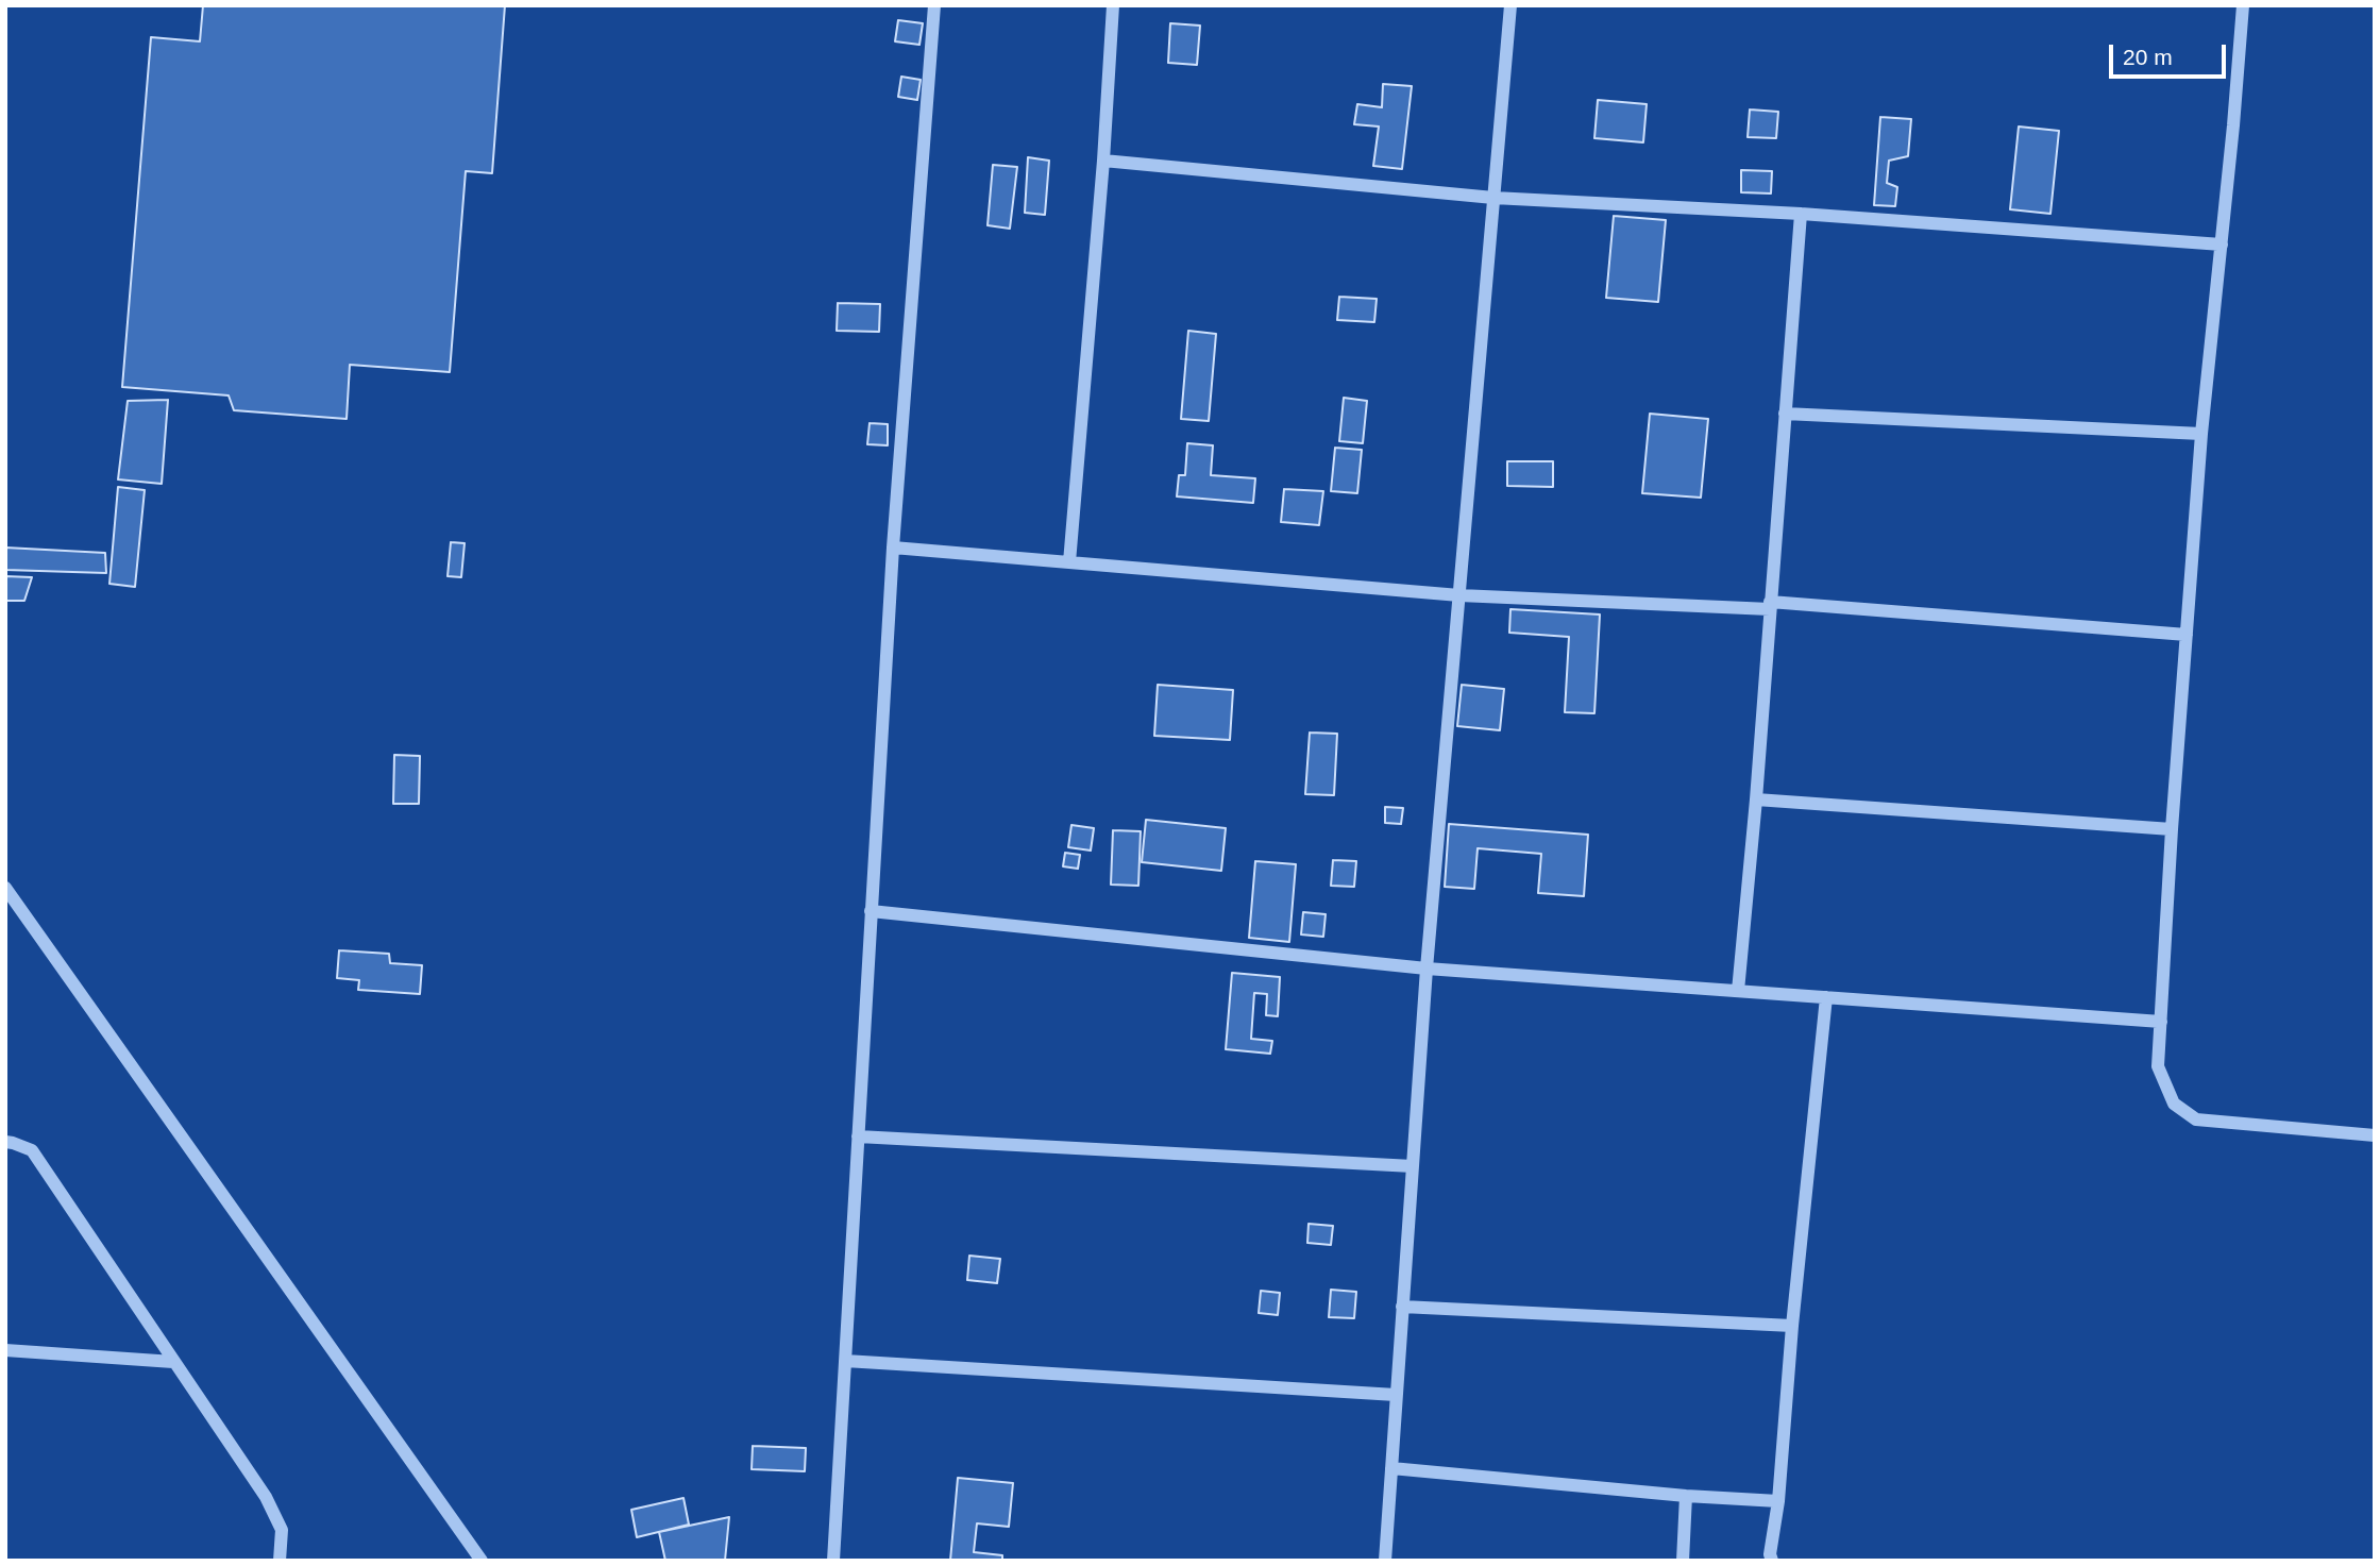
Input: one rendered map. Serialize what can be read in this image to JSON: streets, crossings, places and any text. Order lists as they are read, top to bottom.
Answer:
{
  "scale_bar": "20 m"
}
